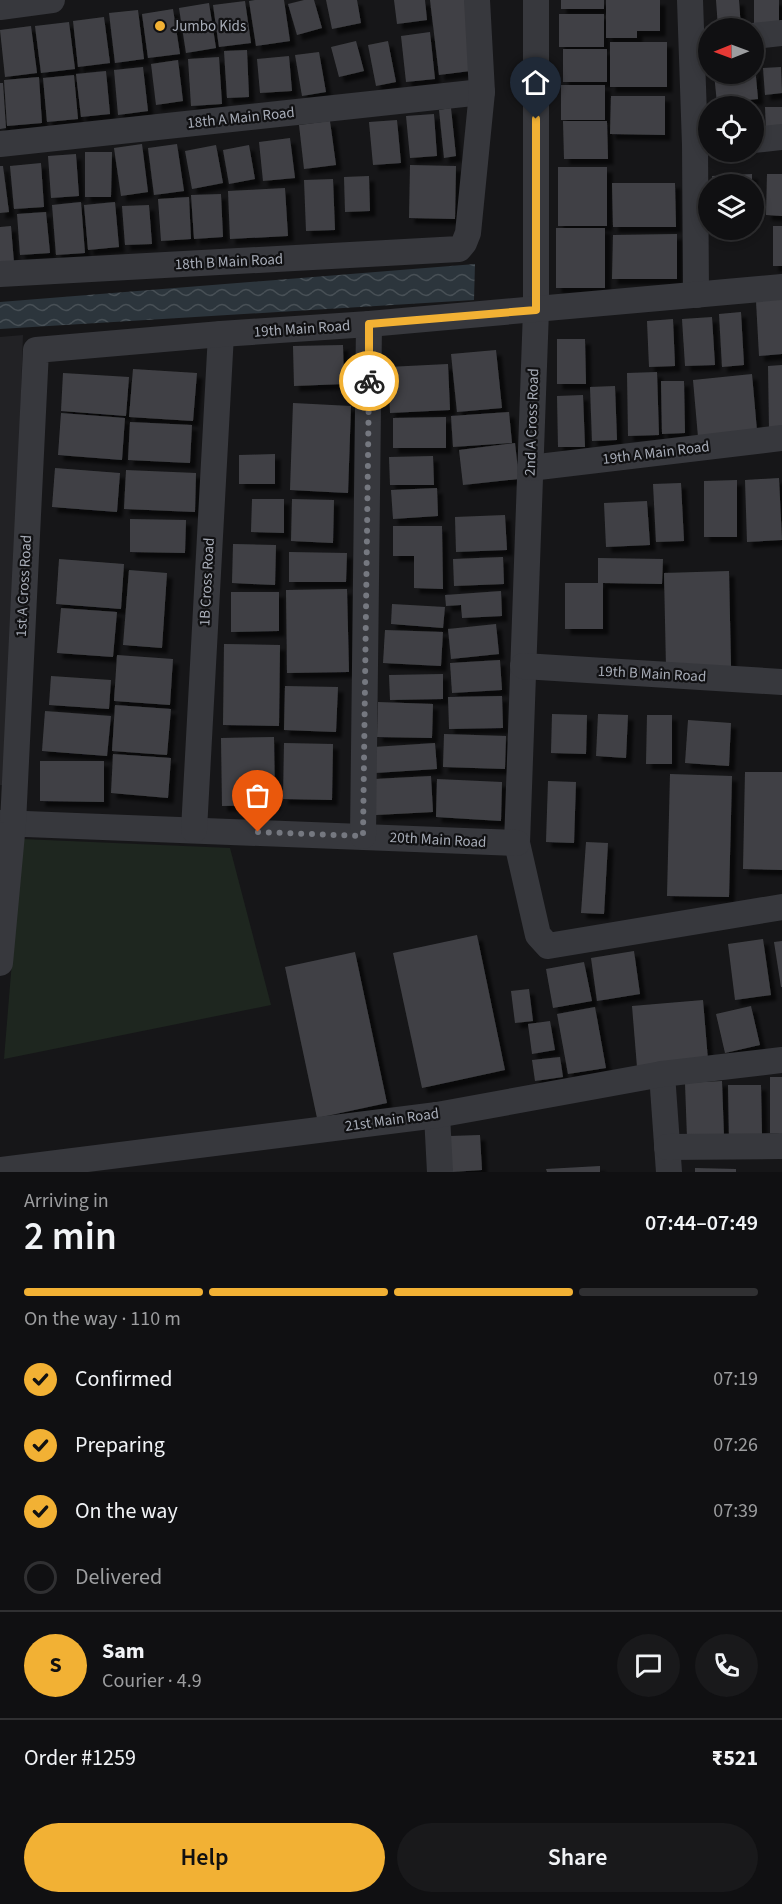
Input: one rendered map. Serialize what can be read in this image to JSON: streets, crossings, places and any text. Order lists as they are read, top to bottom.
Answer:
{
  "streets": {
    "street": [
      "18th A Main Road",
      "18th B Main Road",
      "19th Main Road",
      "2nd A Cross Road",
      "19th A Main Road",
      "1B Cross Road",
      "1st A Cross Road",
      "19th B Main Road",
      "20th Main Road",
      "21st Main Road"
    ]
  },
  "crossings": [
    ["18th A Main Road", "18th B Main Road"],
    ["19th Main Road", "2nd A Cross Road"],
    ["19th Main Road", "1B Cross Road"],
    ["19th Main Road", "1st A Cross Road"],
    ["2nd A Cross Road", "19th A Main Road"],
    ["2nd A Cross Road", "19th B Main Road"],
    ["2nd A Cross Road", "20th Main Road"],
    ["1B Cross Road", "20th Main Road"],
    ["1st A Cross Road", "20th Main Road"]
  ],
  "places": ["Jumbo Kids"],
  "north": "left",
  "page": {
    "heading": ["2 min", "Arriving in", "07:44–07:49"],
    "panel": [
      "Sam",
      "Courier · 4.9",
      "Order #1259",
      "₹521"
    ],
    "bar": "On the way · 110 m",
    "list": [
      ["Confirmed", "07:19"],
      ["Preparing", "07:26"],
      ["On the way", "07:39"],
      "Delivered"
    ],
    "round": "S",
    "buttons": ["Help", "Share"]
  }
}
